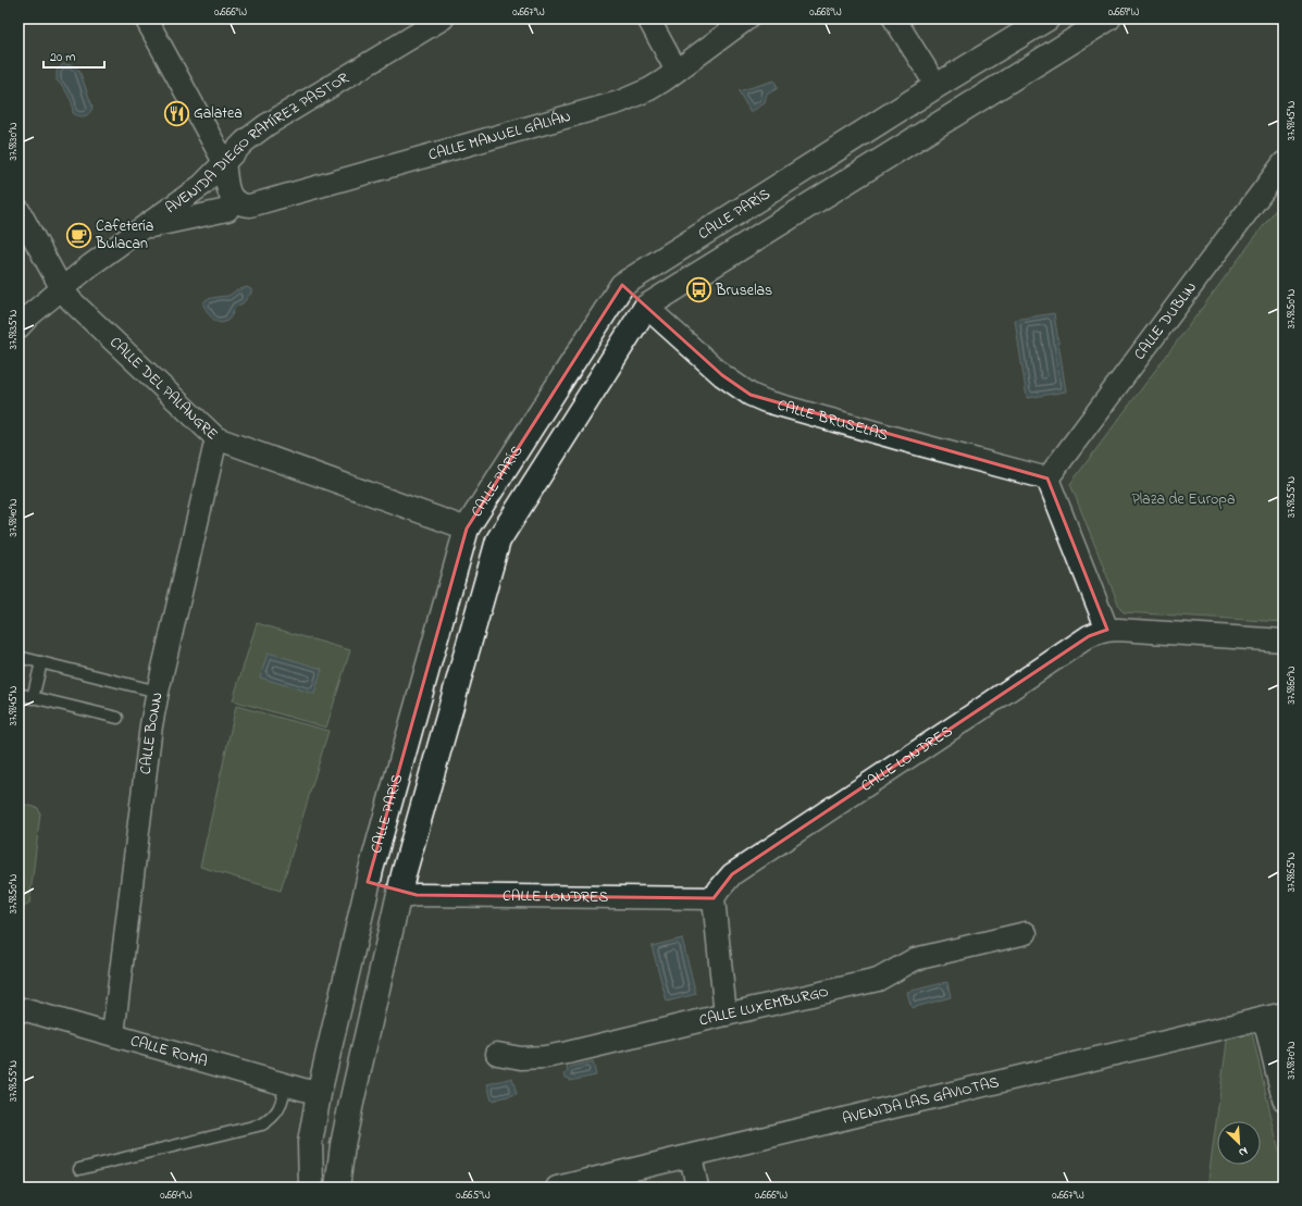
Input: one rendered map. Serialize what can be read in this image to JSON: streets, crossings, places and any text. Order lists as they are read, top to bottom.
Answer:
{
  "streets": {
    "main road": ["CALLE PARÍS"],
    "street": [
      "CALLE MANUEL GALIÁN",
      "AVENIDA DIEGO RAMÍREZ PASTOR",
      "CALLE DUBLIN",
      "CALLE DEL PALANGRE",
      "CALLE BRUSELAS",
      "CALLE BONN",
      "CALLE LONDRES",
      "CALLE LUXEMBURGO",
      "CALLE ROMA",
      "AVENIDA LAS GAVIOTAS"
    ]
  },
  "crossings": [
    ["AVENIDA DIEGO RAMÍREZ PASTOR", "CALLE DEL PALANGRE"],
    ["CALLE PARÍS", "CALLE DEL PALANGRE"],
    ["CALLE PARÍS", "CALLE BRUSELAS"],
    ["CALLE PARÍS", "CALLE LONDRES"],
    ["CALLE PARÍS", "CALLE ROMA"],
    ["CALLE DUBLIN", "CALLE BRUSELAS"],
    ["CALLE DEL PALANGRE", "CALLE BONN"],
    ["CALLE BONN", "CALLE ROMA"]
  ],
  "parks": ["Plaza de Europa"],
  "places": {
    "restaurant": ["Galatea"],
    "cafe": ["Cafetería Bulacan"],
    "bus stop": ["Bruselas"]
  },
  "scale_bar": "20 m",
  "north": "bottom right",
  "coordinates": [
    "0.666°W",
    "0.667°W",
    "0.668°W",
    "0.669°W",
    "37.9845°N",
    "37.9830°N",
    "37.9850°N",
    "37.9835°N",
    "37.9855°N",
    "37.9840°N",
    "37.9860°N",
    "37.9865°N",
    "37.9870°N",
    "0.664°W",
    "0.665°W"
  ]
}
